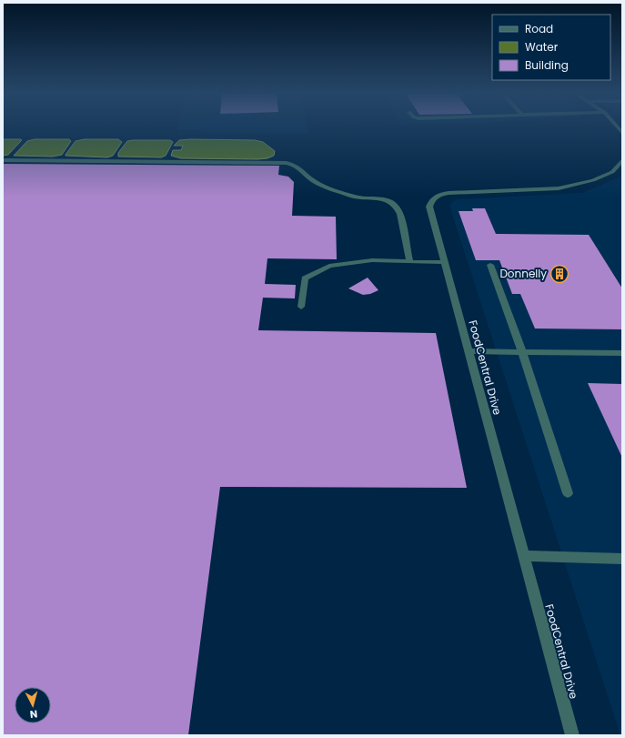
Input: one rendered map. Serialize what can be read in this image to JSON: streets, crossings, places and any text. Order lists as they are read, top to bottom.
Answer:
{
  "streets": {
    "street": ["FoodCentral Drive"]
  },
  "places": {
    "building": ["Donnelly"]
  },
  "legend": ["Road", "Water", "Building"],
  "north": "bottom"
}
